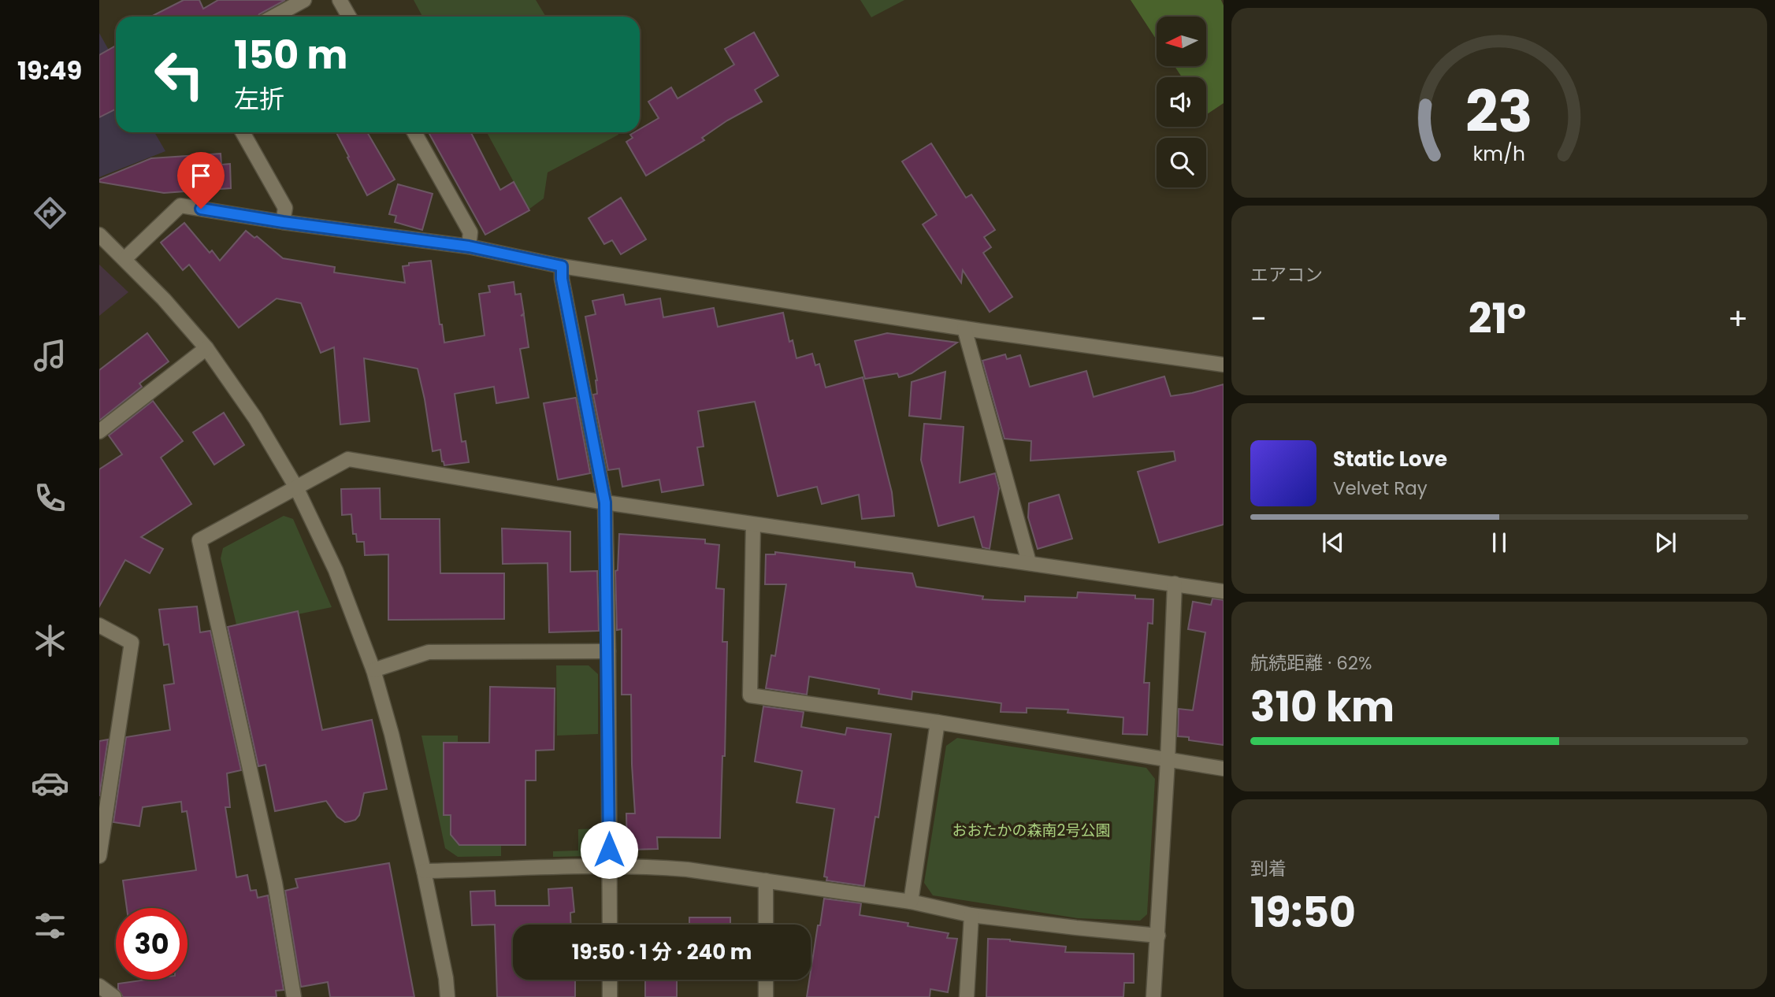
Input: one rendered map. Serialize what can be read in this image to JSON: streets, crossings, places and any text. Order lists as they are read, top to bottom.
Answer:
{
  "parks": ["おおたかの森南2号公園"],
  "north": "left",
  "page": {
    "tabs": "19:49",
    "turn": ["150 m", "左折"],
    "tile": [
      "エアコン",
      ["航続距離 · 62%", "310 km"],
      ["到着", "19:50"]
    ],
    "heat": ["−", "21°", "+"],
    "song": ["Static Love", "Velvet Ray"],
    "limit": "30",
    "trip": "19:50 · 1 分 · 240 m",
    "gauge": ["23", "km/h"]
  }
}
